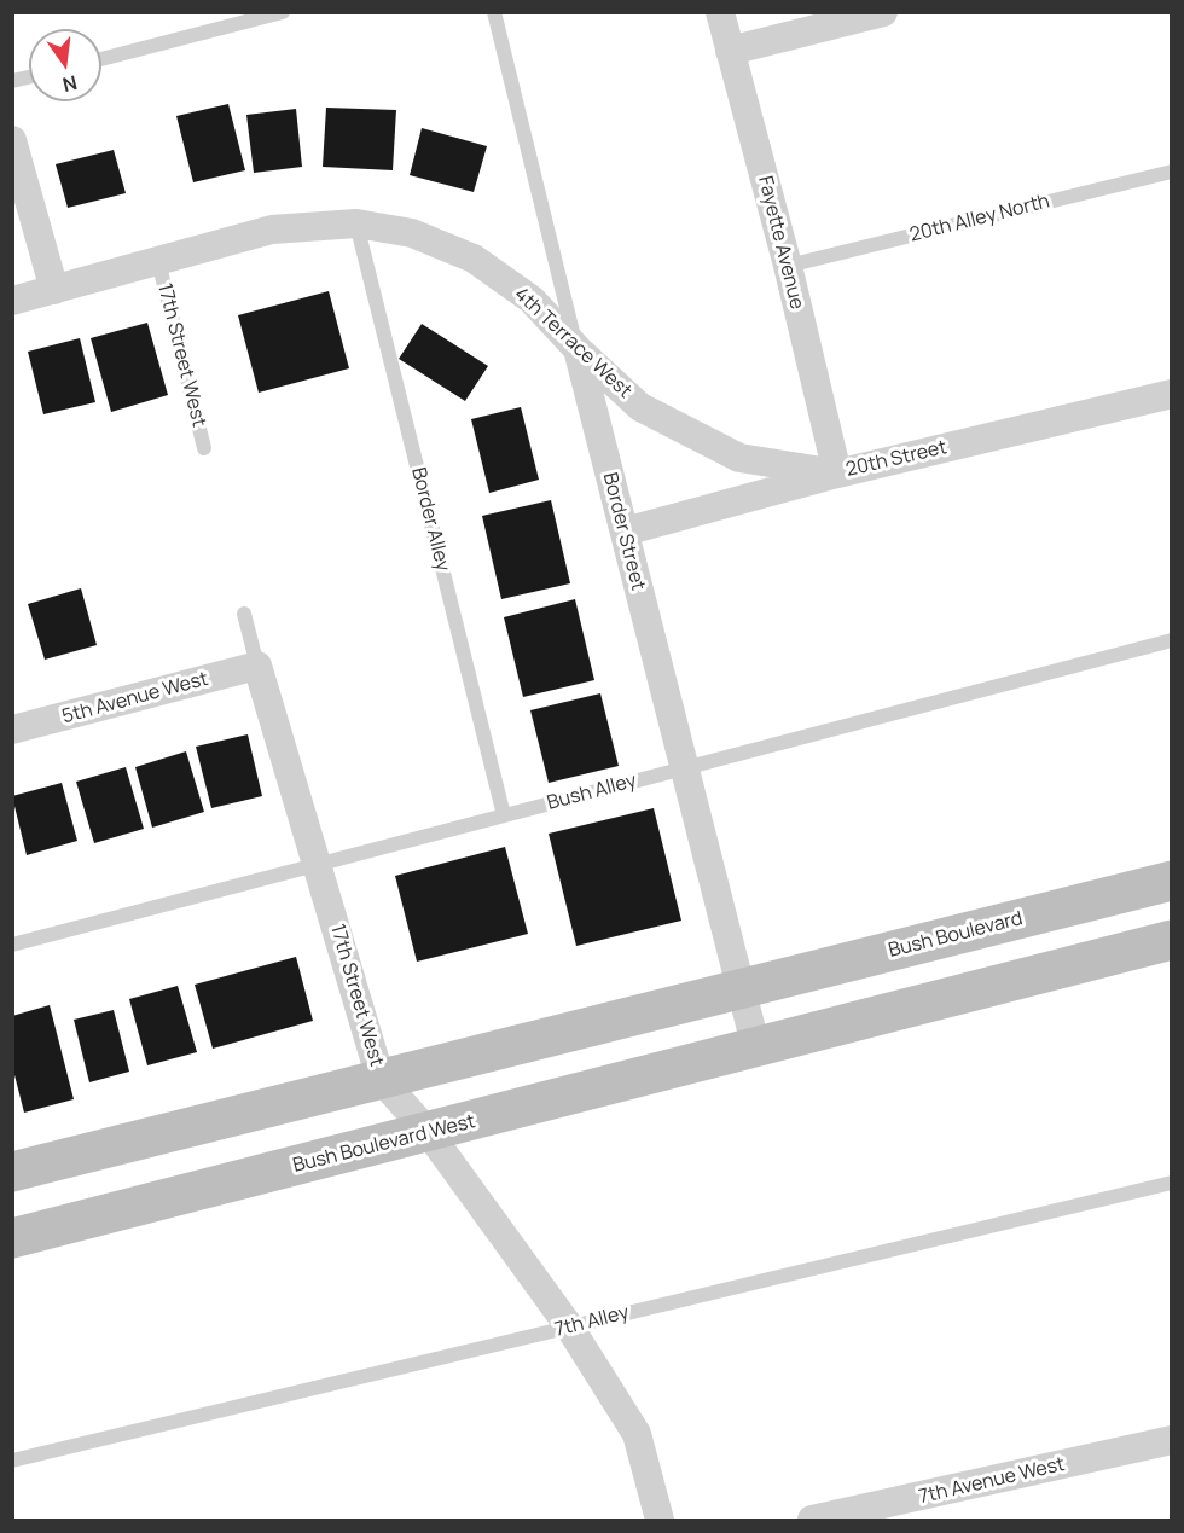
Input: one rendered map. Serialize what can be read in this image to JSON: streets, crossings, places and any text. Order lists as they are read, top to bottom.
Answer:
{
  "streets": {
    "main road": ["Bush Boulevard", "Bush Boulevard West"],
    "street": [
      "Fayette Avenue",
      "4th Terrace West",
      "17th Street West",
      "20th Street",
      "Border Street",
      "5th Avenue West",
      "7th Avenue West"
    ],
    "lane": [
      "20th Alley North",
      "Border Alley",
      "Bush Alley",
      "7th Alley"
    ]
  },
  "crossings": [
    ["20th Alley North", "Fayette Avenue"],
    ["Fayette Avenue", "4th Terrace West"],
    ["Fayette Avenue", "20th Street"],
    ["4th Terrace West", "17th Street West"],
    ["4th Terrace West", "20th Street"],
    ["4th Terrace West", "Border Alley"],
    ["4th Terrace West", "Border Street"],
    ["17th Street West", "5th Avenue West"],
    ["17th Street West", "Bush Alley"],
    ["17th Street West", "Bush Boulevard West"],
    ["17th Street West", "7th Alley"],
    ["20th Street", "Border Street"],
    ["Border Alley", "Bush Alley"],
    ["Border Street", "Bush Alley"],
    ["Border Street", "Bush Boulevard"],
    ["Border Street", "Bush Boulevard West"]
  ],
  "north": "bottom"
}
